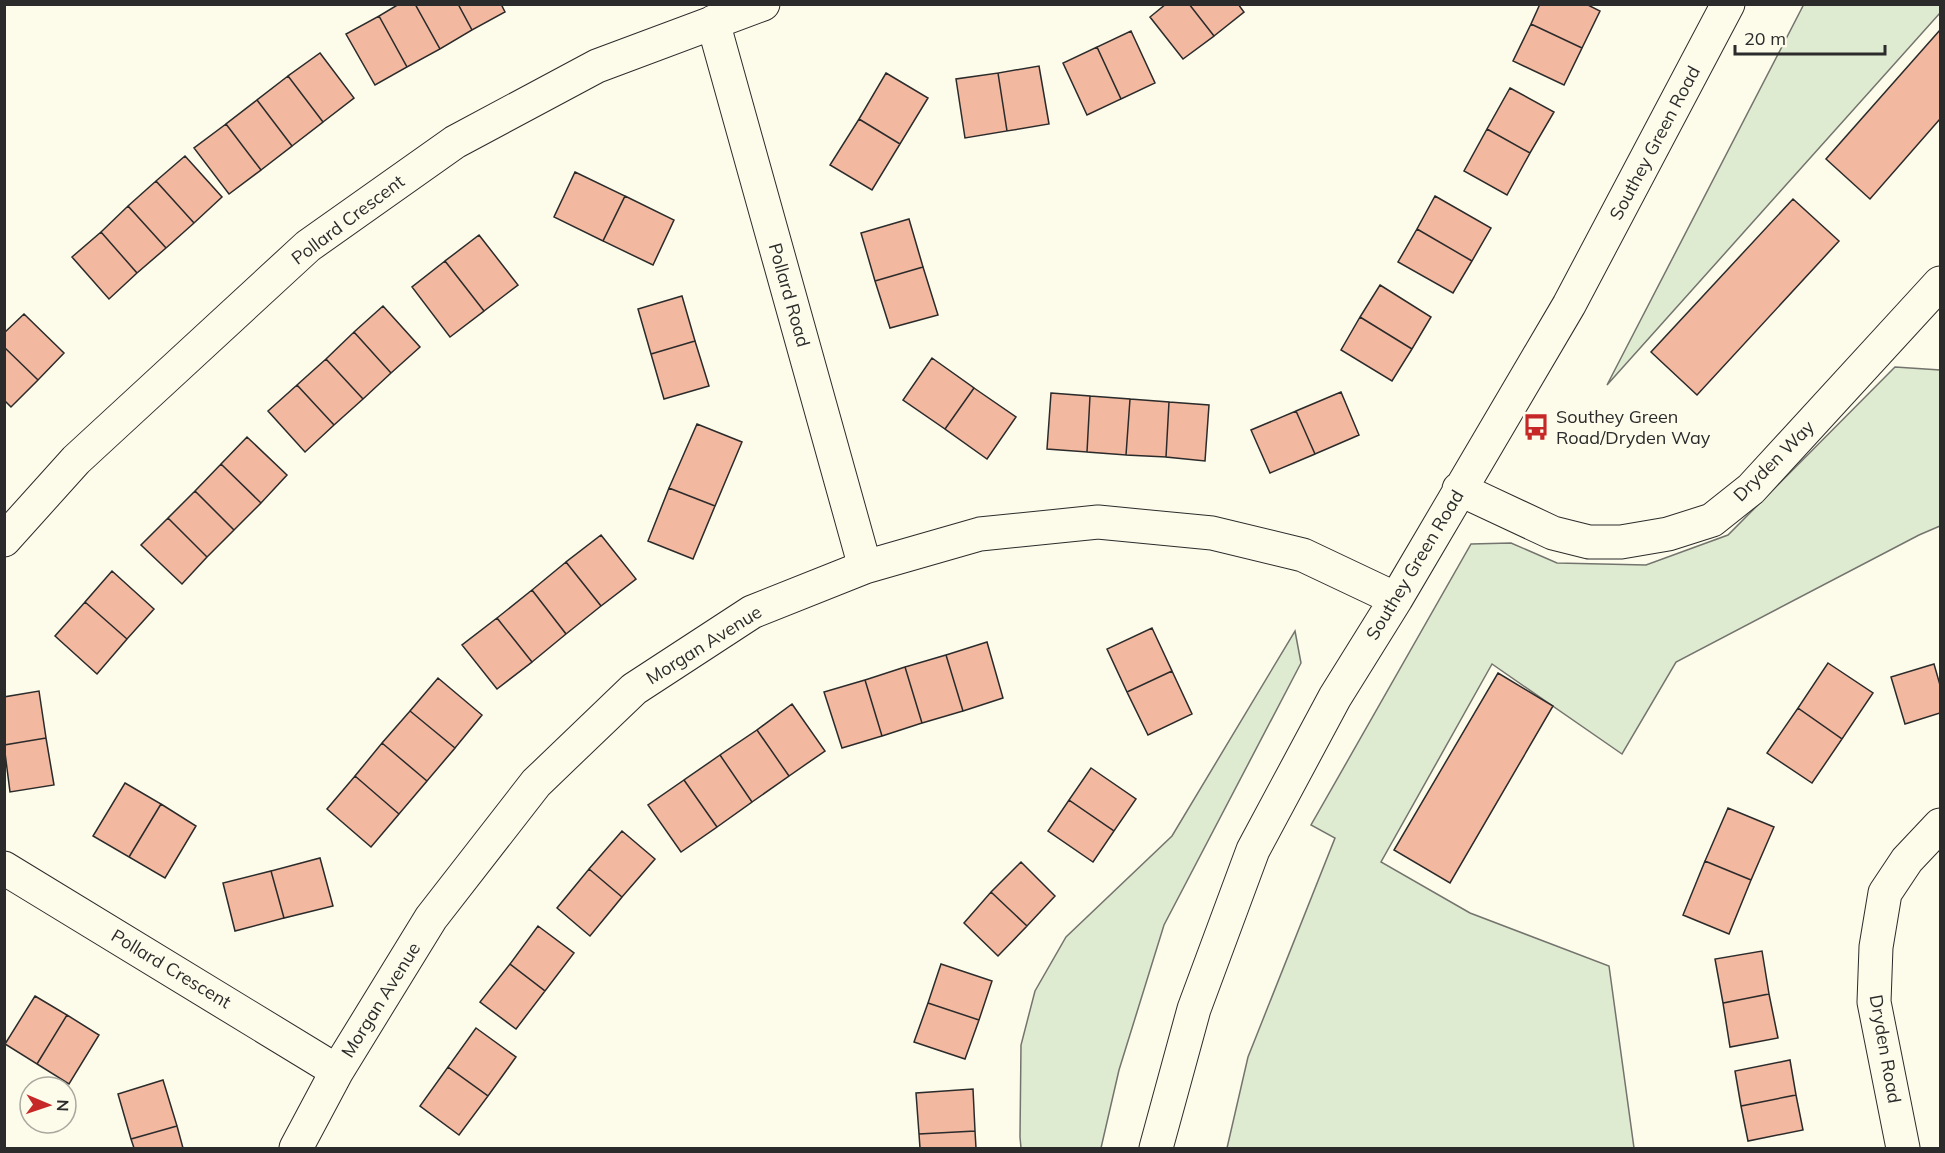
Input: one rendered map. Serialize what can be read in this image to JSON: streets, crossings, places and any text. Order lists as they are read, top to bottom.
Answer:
{
  "streets": {
    "street": [
      "Southey Green Road",
      "Pollard Crescent",
      "Pollard Road",
      "Dryden Way",
      "Morgan Avenue",
      "Dryden Road"
    ]
  },
  "crossings": [
    ["Southey Green Road", "Dryden Way"],
    ["Southey Green Road", "Morgan Avenue"],
    ["Pollard Crescent", "Pollard Road"],
    ["Pollard Crescent", "Morgan Avenue"],
    ["Pollard Road", "Morgan Avenue"]
  ],
  "places": {
    "bus stop": ["Southey Green Road/Dryden Way"]
  },
  "scale_bar": "20 m",
  "north": "right"
}
